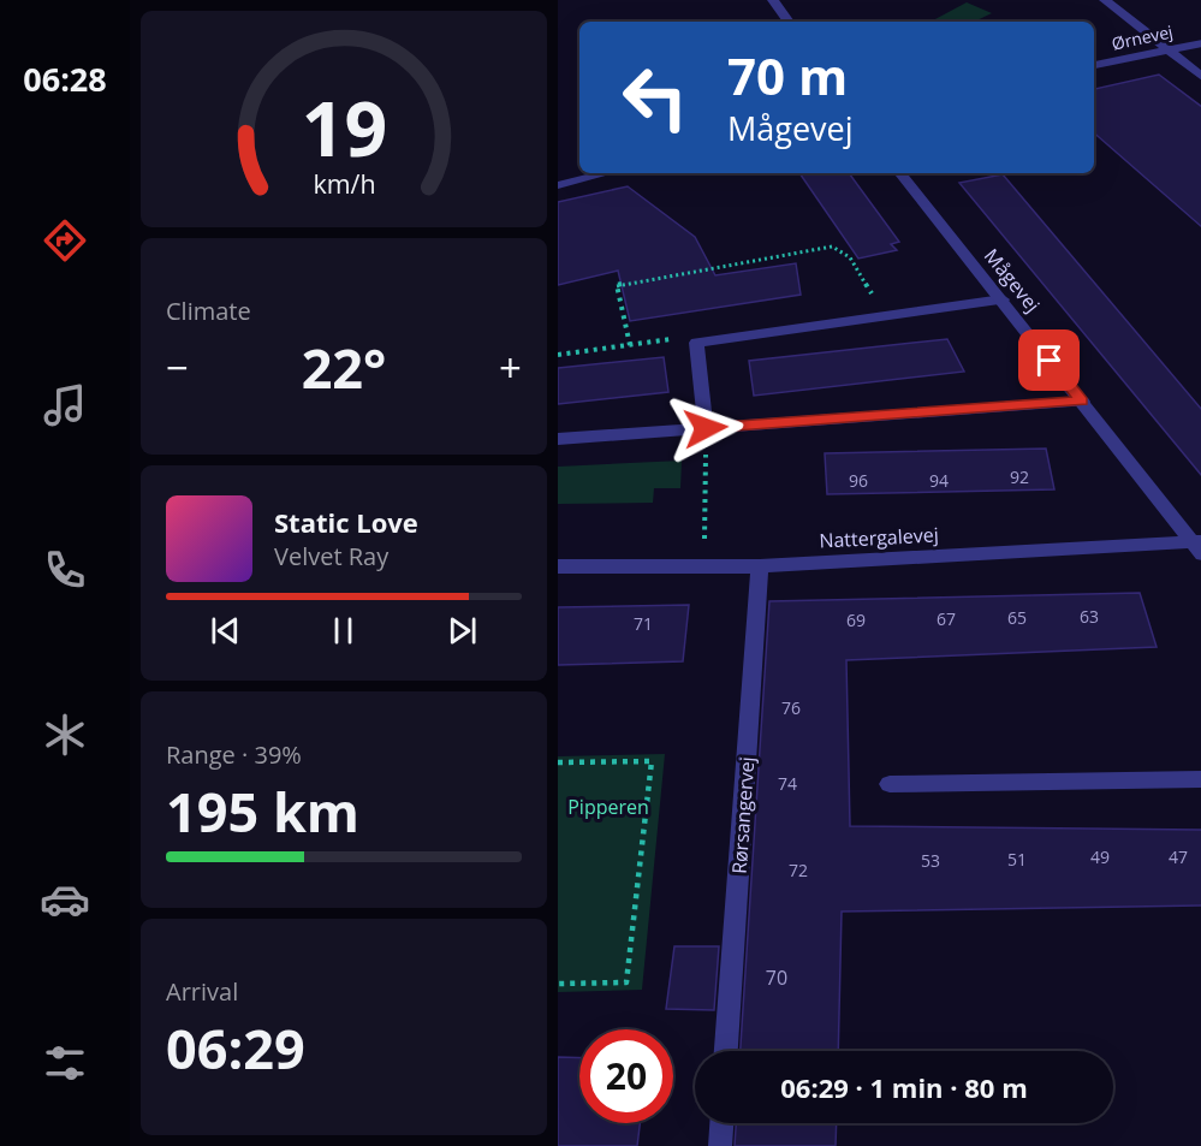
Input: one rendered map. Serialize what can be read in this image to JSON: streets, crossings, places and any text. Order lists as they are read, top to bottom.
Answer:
{
  "streets": {
    "street": [
      "Ørnevej",
      "Mågevej",
      "Nattergalevej",
      "Rørsangervej"
    ]
  },
  "crossings": [
    ["Mågevej", "Nattergalevej"],
    ["Nattergalevej", "Rørsangervej"]
  ],
  "parks": ["Pipperen"],
  "house_numbers": [
    "92",
    "96",
    "94",
    "63",
    "65",
    "67",
    "69",
    "71",
    "76",
    "74",
    "49",
    "47",
    "51",
    "53",
    "72",
    "70"
  ],
  "page": {
    "tabs": "06:28",
    "turn": ["70 m", "Mågevej"],
    "tile": [
      "Climate",
      ["Range · 39%", "195 km"],
      ["Arrival", "06:29"]
    ],
    "heat": ["−", "22°", "+"],
    "song": ["Static Love", "Velvet Ray"],
    "limit": "20",
    "trip": "06:29 · 1 min · 80 m",
    "gauge": ["19", "km/h"]
  }
}
